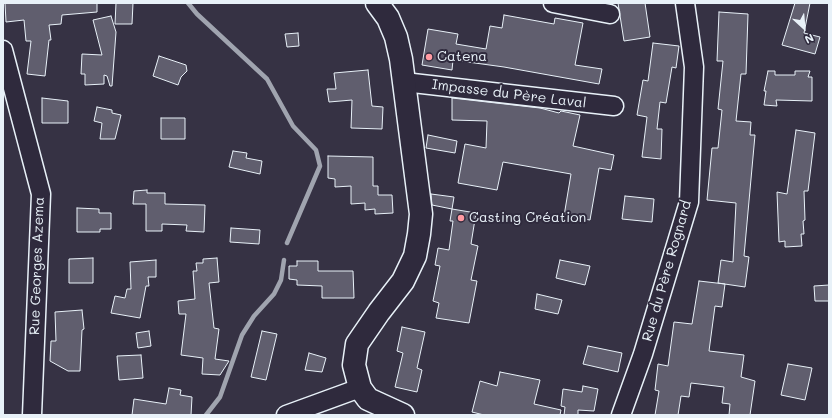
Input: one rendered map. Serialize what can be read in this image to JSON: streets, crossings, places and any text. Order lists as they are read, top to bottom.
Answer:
{
  "streets": {
    "street": ["Impasse du Père Laval", "Rue Georges Azema", "Rue du Père Rognard"]
  },
  "places": ["Catena", "Casting Création"],
  "north": "bottom right"
}
